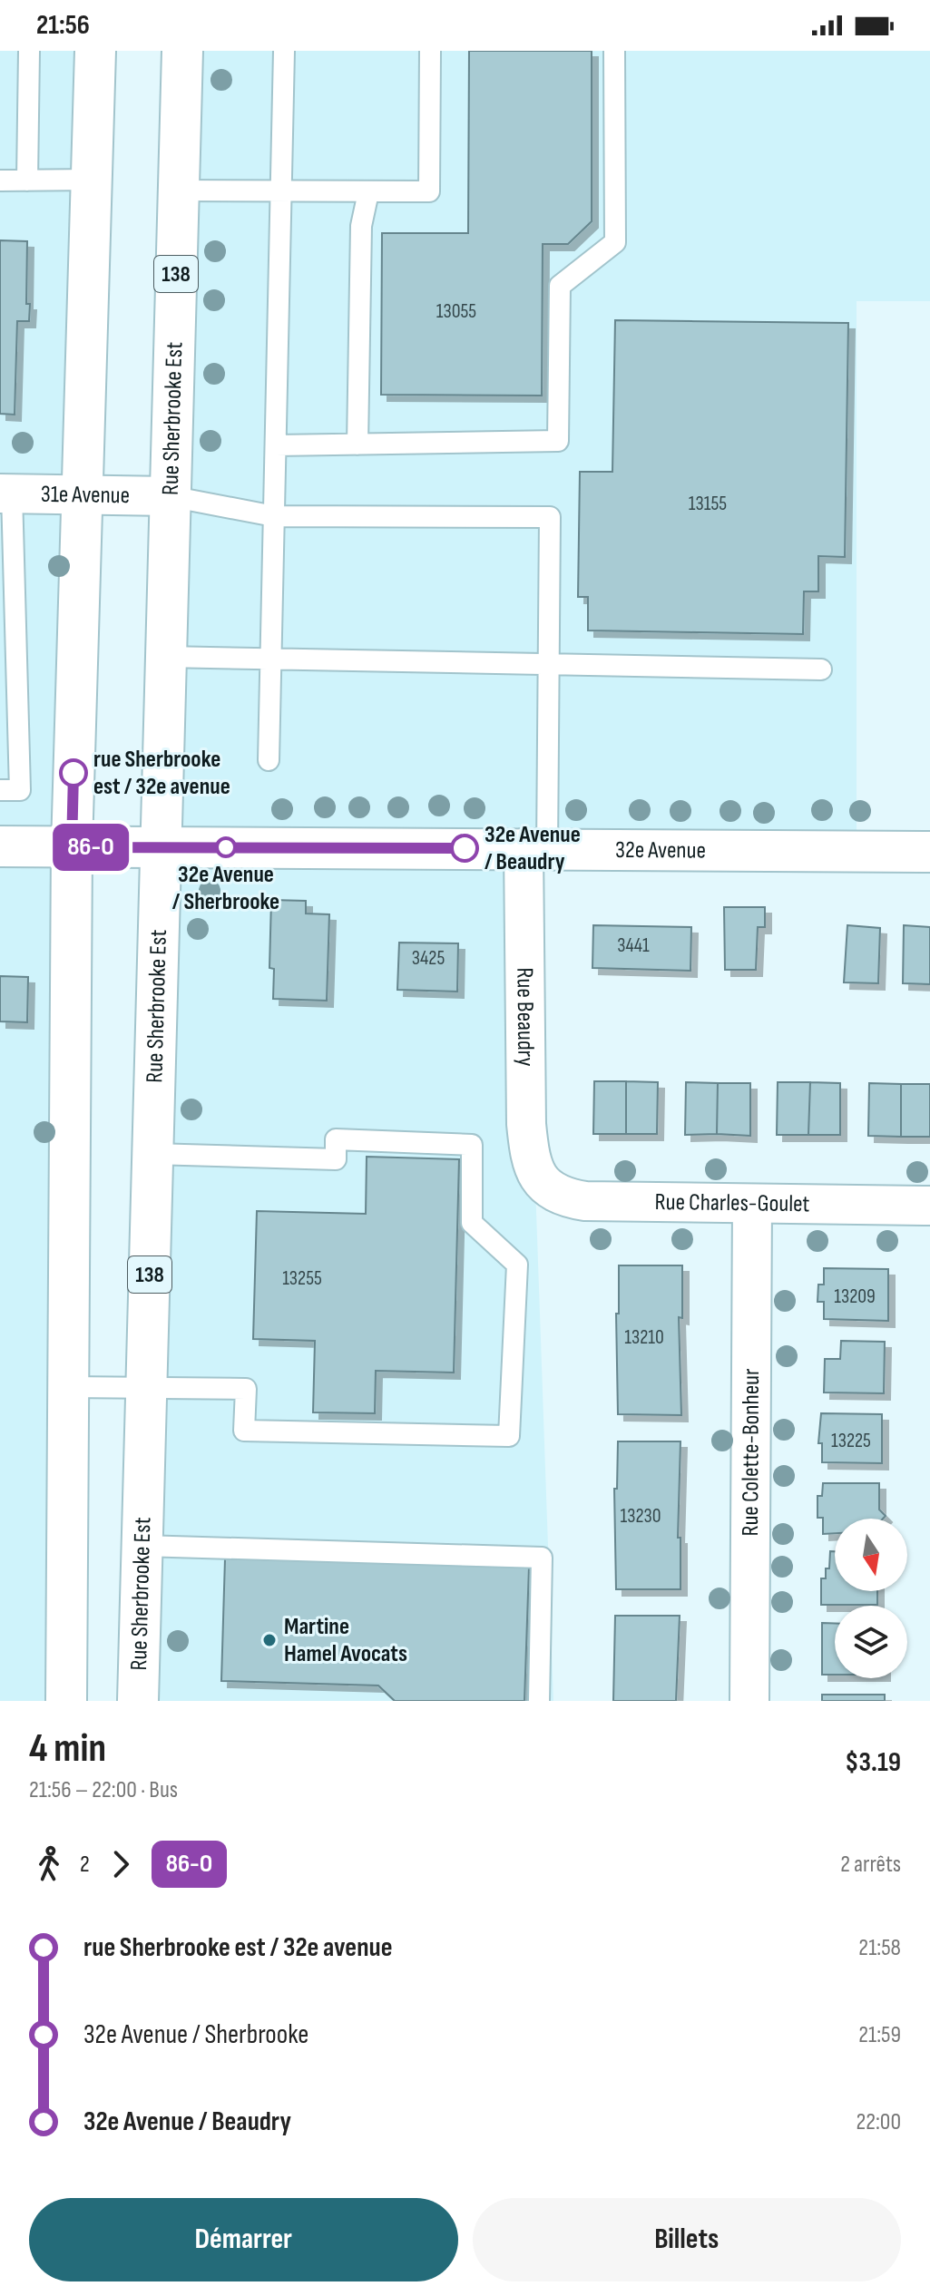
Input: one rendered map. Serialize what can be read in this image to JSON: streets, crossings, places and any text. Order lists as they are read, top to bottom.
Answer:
{
  "streets": {
    "main road": ["138", "Rue Sherbrooke Est", "32e Avenue"],
    "street": [
      "31e Avenue",
      "Rue Beaudry",
      "Rue Charles-Goulet",
      "Rue Colette-Bonheur"
    ]
  },
  "crossings": [
    ["Rue Sherbrooke Est", "31e Avenue"],
    ["Rue Sherbrooke Est", "32e Avenue"],
    ["32e Avenue", "Rue Beaudry"],
    ["Rue Beaudry", "Rue Charles-Goulet"],
    ["Rue Charles-Goulet", "Rue Colette-Bonheur"]
  ],
  "places": [
    "rue Sherbrooke est / 32e avenue",
    "32e Avenue / Sherbrooke",
    "32e Avenue / Beaudry",
    "Martine Hamel Avocats"
  ],
  "lines": ["bus line 86-O"],
  "house_numbers": [
    "13055",
    "13155",
    "3441",
    "3425",
    "13255",
    "13209",
    "13210",
    "13225",
    "13230"
  ],
  "north": "bottom",
  "page": {
    "status": "21:56",
    "on_map": "86-O",
    "heading": ["4 min", "21:56 – 22:00 · Bus", "$3.19"],
    "legs": ["2", "86-O", "2 arrêts"],
    "list": [
      {
        "name": "rue Sherbrooke est / 32e avenue",
        "value": "21:58"
      },
      {
        "name": "32e Avenue / Sherbrooke",
        "value": "21:59"
      },
      {
        "name": "32e Avenue / Beaudry",
        "value": "22:00"
      }
    ],
    "buttons": ["Démarrer", "Billets"]
  }
}
